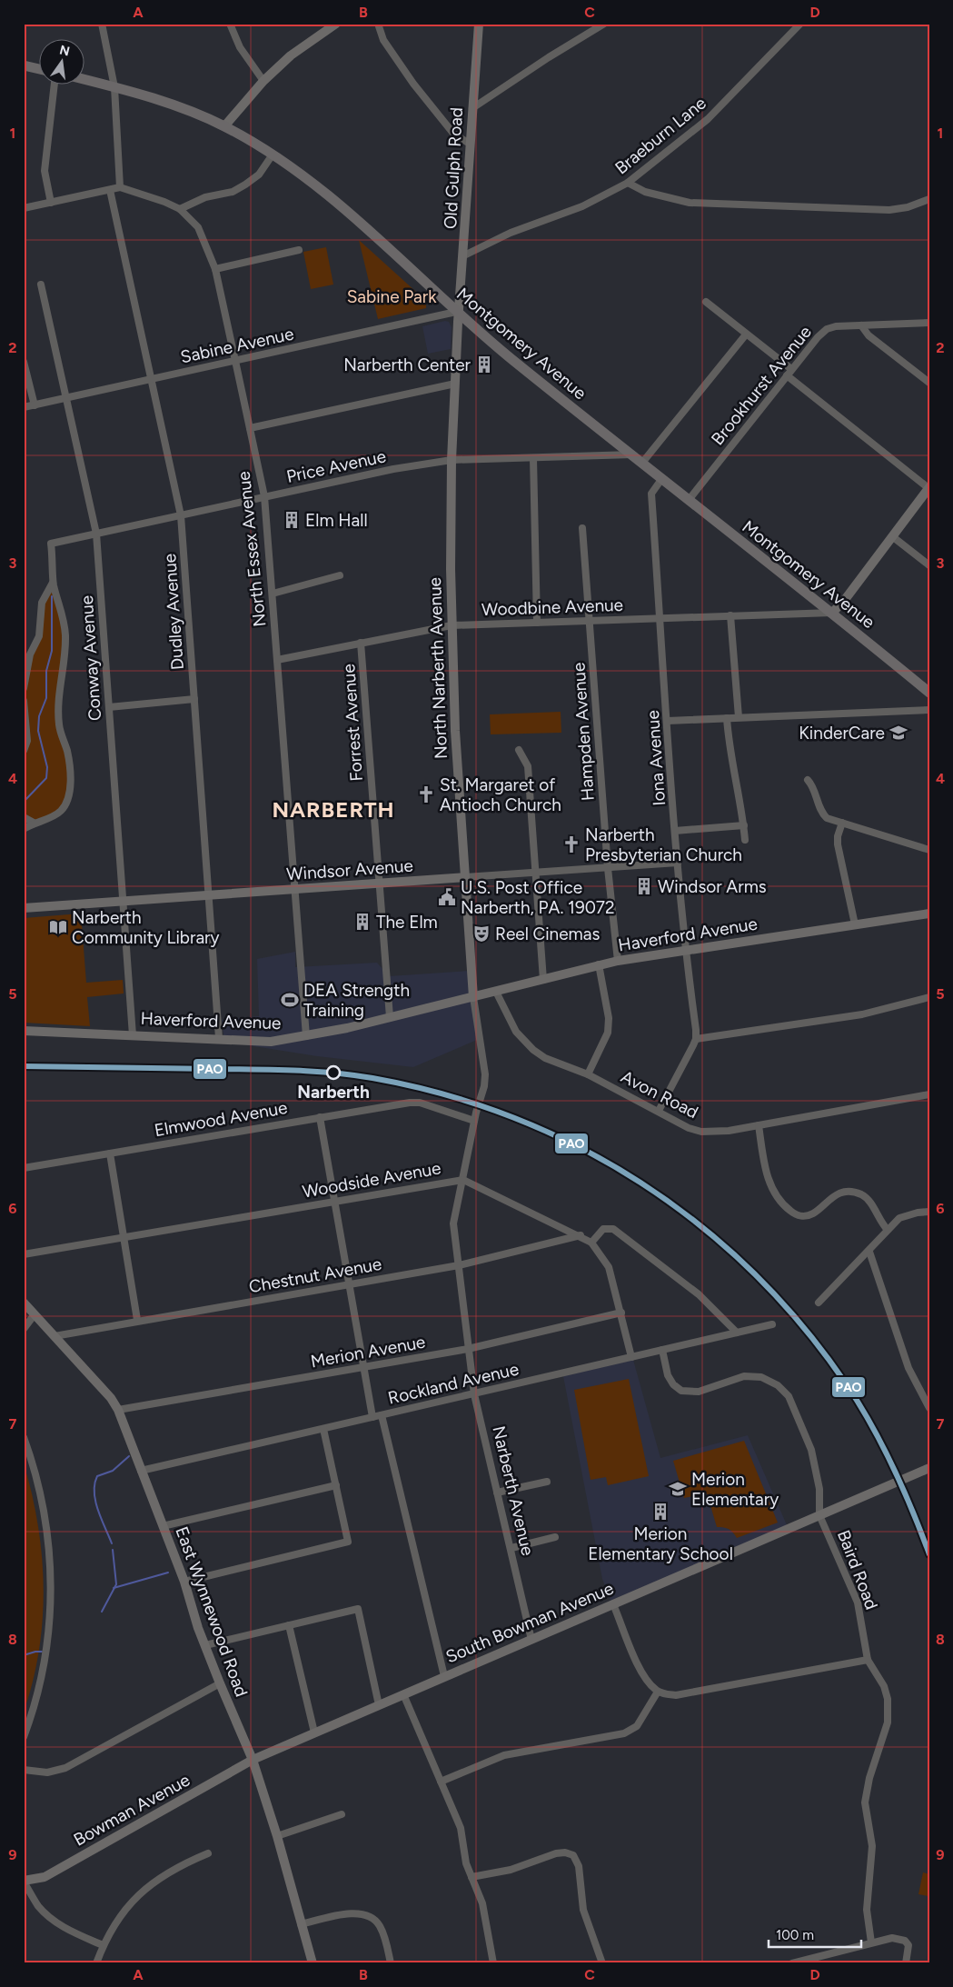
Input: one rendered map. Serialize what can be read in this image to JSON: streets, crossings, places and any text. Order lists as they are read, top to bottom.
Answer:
{
  "streets": {
    "main road": ["Montgomery Avenue"],
    "street": [
      "Braeburn Lane",
      "Old Gulph Road",
      "Sabine Avenue",
      "Brookhurst Avenue",
      "Price Avenue",
      "North Essex Avenue",
      "Woodbine Avenue",
      "Dudley Avenue",
      "Conway Avenue",
      "North Narberth Avenue",
      "Forrest Avenue",
      "Hampden Avenue",
      "Iona Avenue",
      "Windsor Avenue",
      "Haverford Avenue",
      "Avon Road",
      "Elmwood Avenue",
      "Woodside Avenue",
      "Chestnut Avenue",
      "Merion Avenue",
      "Rockland Avenue",
      "Narberth Avenue",
      "Baird Road",
      "East Wynnewood Road",
      "South Bowman Avenue",
      "Bowman Avenue"
    ]
  },
  "crossings": [
    ["Braeburn Lane", "Old Gulph Road"],
    ["Old Gulph Road", "Montgomery Avenue"],
    ["Old Gulph Road", "Sabine Avenue"],
    ["Montgomery Avenue", "Sabine Avenue"],
    ["Montgomery Avenue", "Brookhurst Avenue"],
    ["Montgomery Avenue", "Price Avenue"],
    ["Montgomery Avenue", "Woodbine Avenue"],
    ["Montgomery Avenue", "Iona Avenue"],
    ["Sabine Avenue", "North Essex Avenue"],
    ["Sabine Avenue", "Dudley Avenue"],
    ["Sabine Avenue", "Conway Avenue"],
    ["Price Avenue", "North Essex Avenue"],
    ["Price Avenue", "Dudley Avenue"],
    ["Price Avenue", "Conway Avenue"],
    ["Price Avenue", "North Narberth Avenue"],
    ["North Essex Avenue", "Woodbine Avenue"],
    ["North Essex Avenue", "Windsor Avenue"],
    ["North Essex Avenue", "Haverford Avenue"],
    ["Woodbine Avenue", "North Narberth Avenue"],
    ["Woodbine Avenue", "Forrest Avenue"],
    ["Woodbine Avenue", "Hampden Avenue"],
    ["Woodbine Avenue", "Iona Avenue"],
    ["Dudley Avenue", "Windsor Avenue"],
    ["Dudley Avenue", "Haverford Avenue"],
    ["Conway Avenue", "Windsor Avenue"],
    ["Conway Avenue", "Haverford Avenue"],
    ["North Narberth Avenue", "Windsor Avenue"],
    ["North Narberth Avenue", "Haverford Avenue"],
    ["North Narberth Avenue", "Elmwood Avenue"],
    ["North Narberth Avenue", "Woodside Avenue"],
    ["North Narberth Avenue", "Narberth Avenue"],
    ["Forrest Avenue", "Windsor Avenue"],
    ["Forrest Avenue", "Haverford Avenue"],
    ["Hampden Avenue", "Windsor Avenue"],
    ["Hampden Avenue", "Haverford Avenue"],
    ["Iona Avenue", "Windsor Avenue"],
    ["Iona Avenue", "Haverford Avenue"],
    ["Haverford Avenue", "Avon Road"],
    ["Woodside Avenue", "Chestnut Avenue"],
    ["Woodside Avenue", "Merion Avenue"],
    ["Woodside Avenue", "Rockland Avenue"],
    ["Woodside Avenue", "Narberth Avenue"],
    ["Chestnut Avenue", "Narberth Avenue"],
    ["Chestnut Avenue", "East Wynnewood Road"],
    ["Merion Avenue", "Narberth Avenue"],
    ["Merion Avenue", "East Wynnewood Road"],
    ["Rockland Avenue", "Narberth Avenue"],
    ["Rockland Avenue", "Baird Road"],
    ["Rockland Avenue", "East Wynnewood Road"],
    ["Narberth Avenue", "South Bowman Avenue"],
    ["Baird Road", "South Bowman Avenue"],
    ["East Wynnewood Road", "South Bowman Avenue"],
    ["East Wynnewood Road", "Bowman Avenue"],
    ["South Bowman Avenue", "Bowman Avenue"]
  ],
  "districts": ["NARBERTH"],
  "parks": ["Sabine Park"],
  "places": {
    "building": [
      "Narberth Center",
      "Elm Hall",
      "Windsor Arms",
      "The Elm",
      "Merion Elementary School"
    ],
    "school or university": ["KinderCare", "Merion Elementary"],
    "church": ["St. Margaret of Antioch Church", "Narberth Presbyterian Church"],
    "public building": ["U.S. Post Office Narberth, PA. 19072"],
    "library": ["Narberth Community Library"],
    "theatre": ["Reel Cinemas"],
    "sports": ["DEA Strength Training"],
    "other": ["Narberth"]
  },
  "lines": ["transit line PAO"],
  "scale_bar": "100 m",
  "north": "top",
  "grid": {
    "columns": [
      "A",
      "B",
      "C",
      "D"
    ],
    "rows": [
      "1",
      "2",
      "3",
      "4",
      "5",
      "6",
      "7",
      "8",
      "9"
    ]
  }
}
